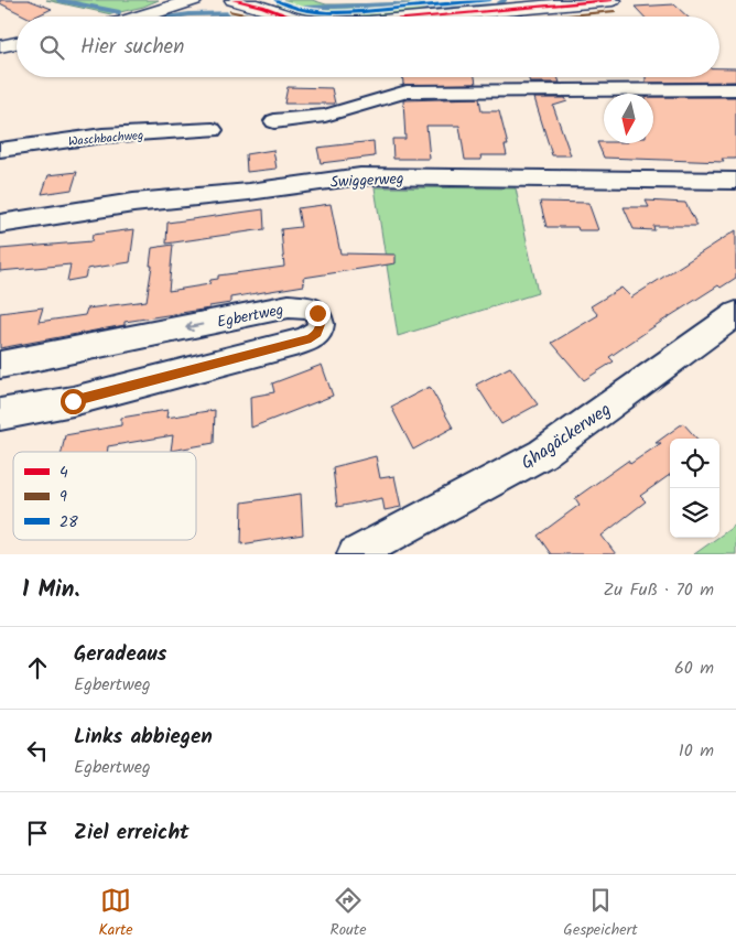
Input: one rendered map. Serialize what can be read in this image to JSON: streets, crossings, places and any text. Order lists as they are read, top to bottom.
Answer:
{
  "streets": {
    "street": [
      "Waschbachweg",
      "Swiggerweg",
      "Egbertweg",
      "Ghagäckerweg"
    ]
  },
  "lines": ["transit line 4", "transit line 28", "transit line 9"],
  "legend": ["4", "9", "28"],
  "north": "bottom",
  "page": {
    "search": "Hier suchen",
    "heading": ["1 Min.", "Zu Fuß · 70 m"],
    "list": [
      ["Geradeaus", "Egbertweg", "60 m"],
      ["Links abbiegen", "Egbertweg", "10 m"],
      "Ziel erreicht"
    ],
    "nav": ["Karte", "Route", "Gespeichert"]
  }
}
